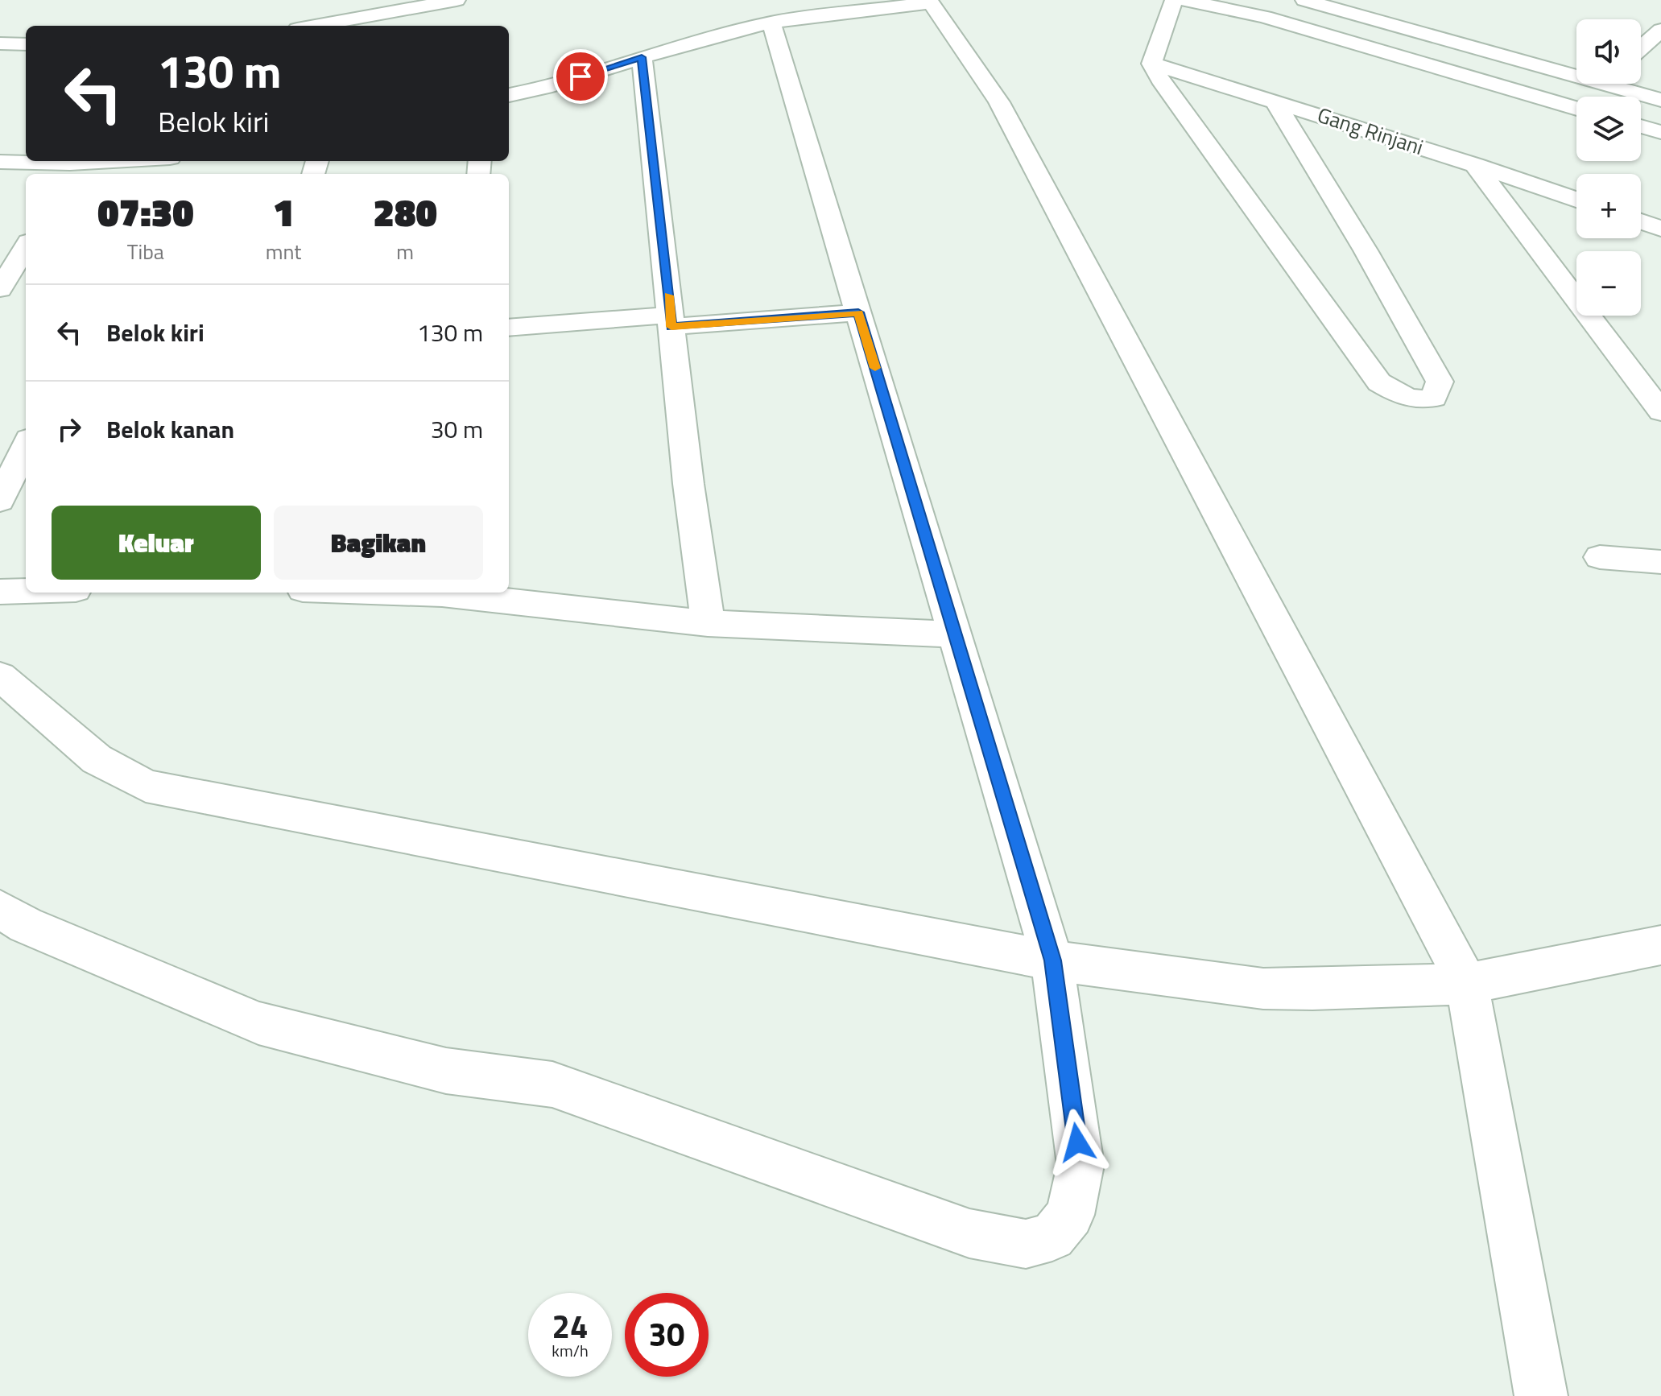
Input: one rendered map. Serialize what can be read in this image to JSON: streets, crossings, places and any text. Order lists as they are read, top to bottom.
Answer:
{
  "streets": {
    "street": ["Gang Rinjani"]
  },
  "page": {
    "map_buttons": ["+", "−"],
    "turn": ["130 m", "Belok kiri"],
    "eta": [
      "07:30",
      "Tiba",
      "1",
      "mnt",
      "280",
      "m"
    ],
    "list": [
      {
        "name": "Belok kiri",
        "value": "130 m"
      },
      {
        "name": "Belok kanan",
        "value": "30 m"
      }
    ],
    "buttons": ["Keluar", "Bagikan"],
    "speed": "24 km/h",
    "limit": "30"
  }
}
